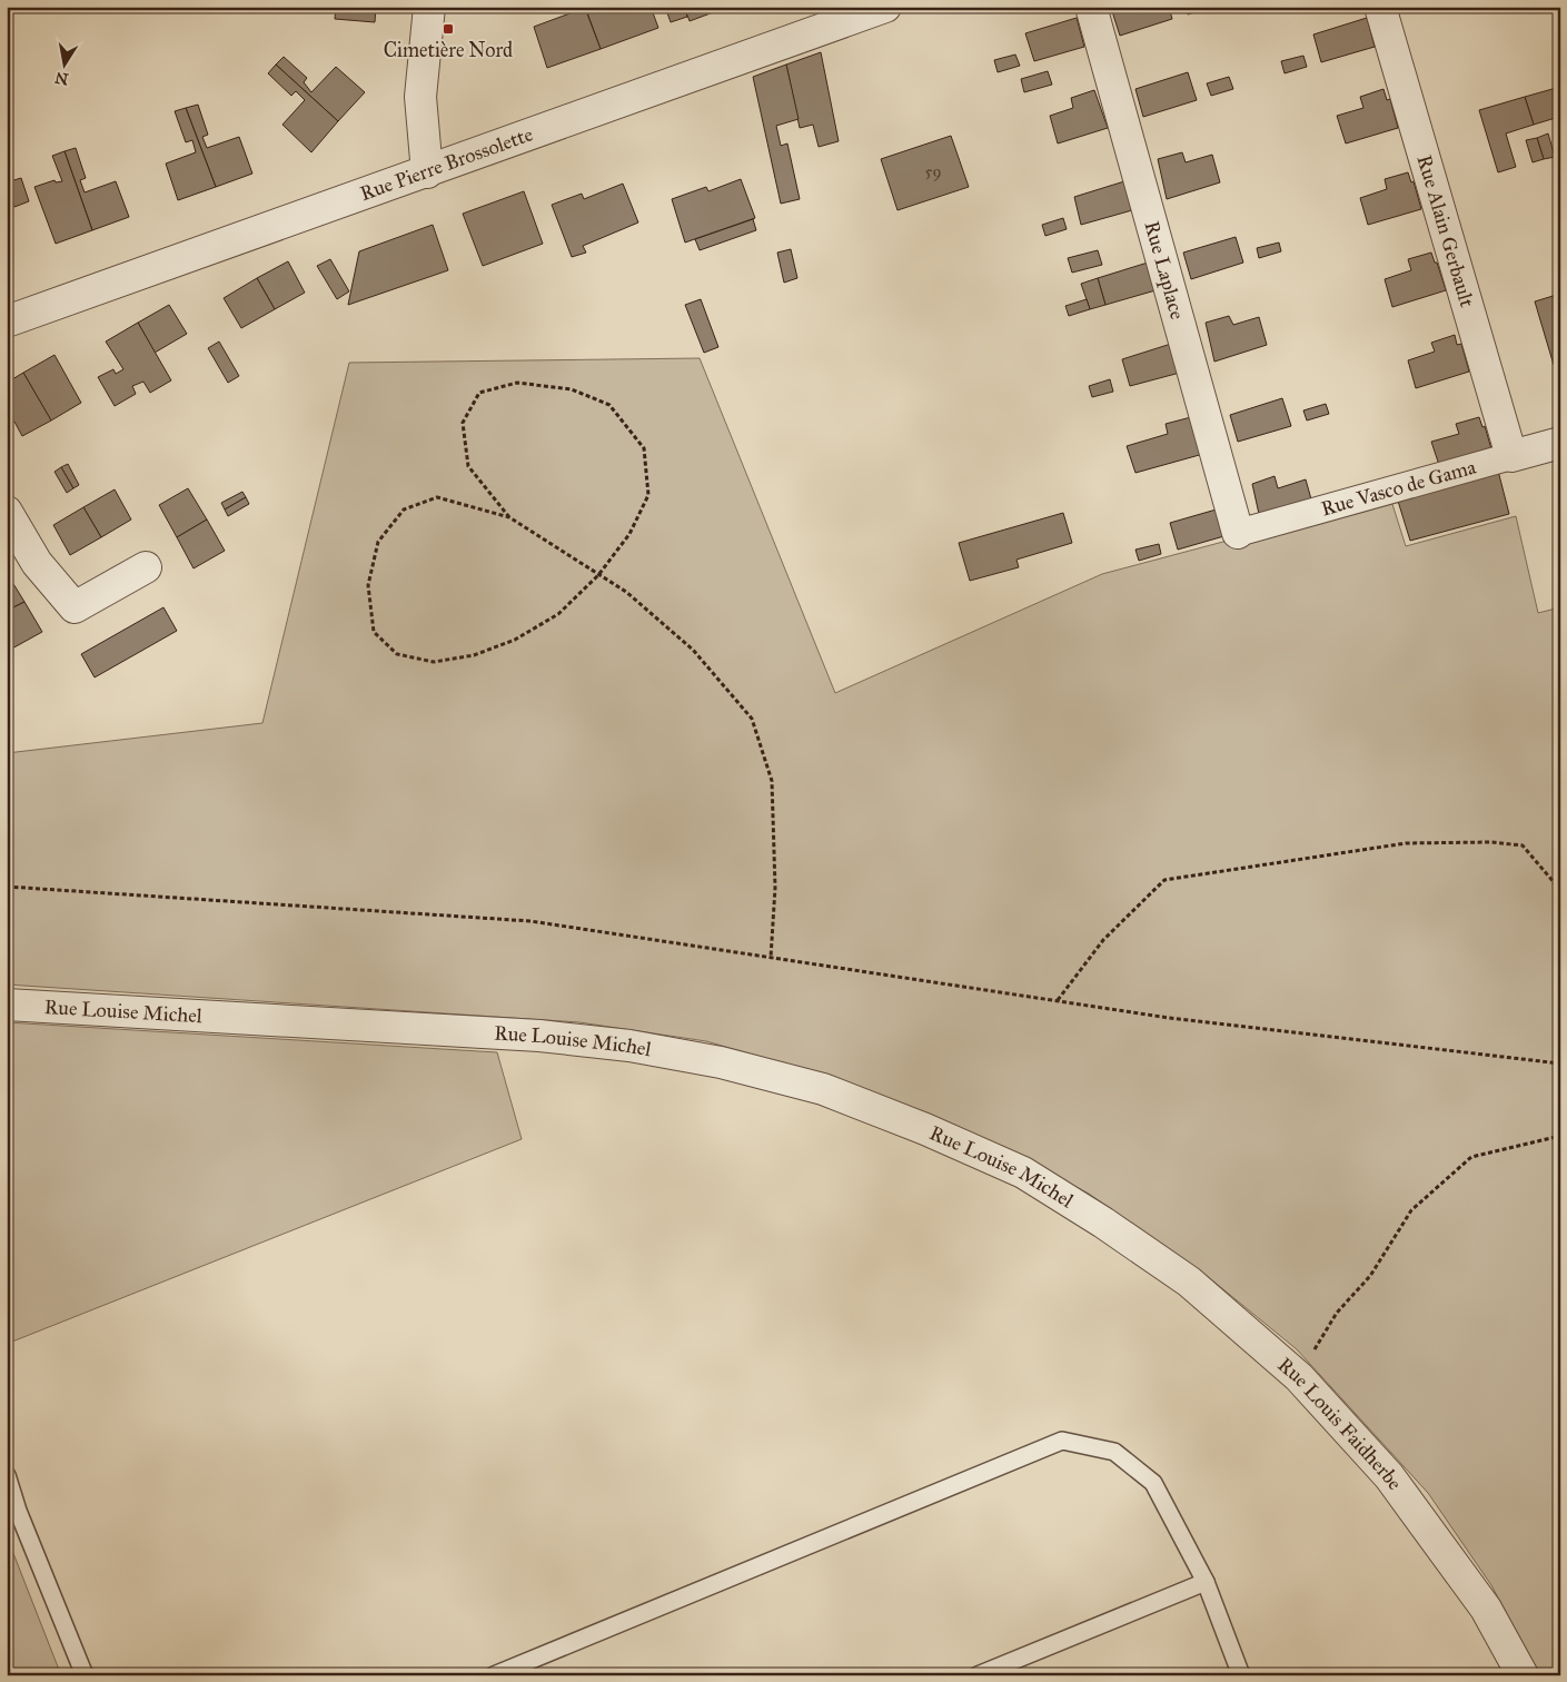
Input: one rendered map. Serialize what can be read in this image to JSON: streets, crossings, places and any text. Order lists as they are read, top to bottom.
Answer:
{
  "streets": {
    "street": [
      "Rue Pierre Brossolette",
      "Rue Alain Gerbault",
      "Rue Laplace",
      "Rue Vasco de Gama",
      "Rue Louise Michel",
      "Rue Louis Faidherbe"
    ]
  },
  "crossings": [
    ["Rue Alain Gerbault", "Rue Vasco de Gama"],
    ["Rue Laplace", "Rue Vasco de Gama"],
    ["Rue Louise Michel", "Rue Louis Faidherbe"]
  ],
  "places": {
    "transit": ["Cimetière Nord"]
  },
  "house_numbers": ["59"],
  "north": "bottom"
}
